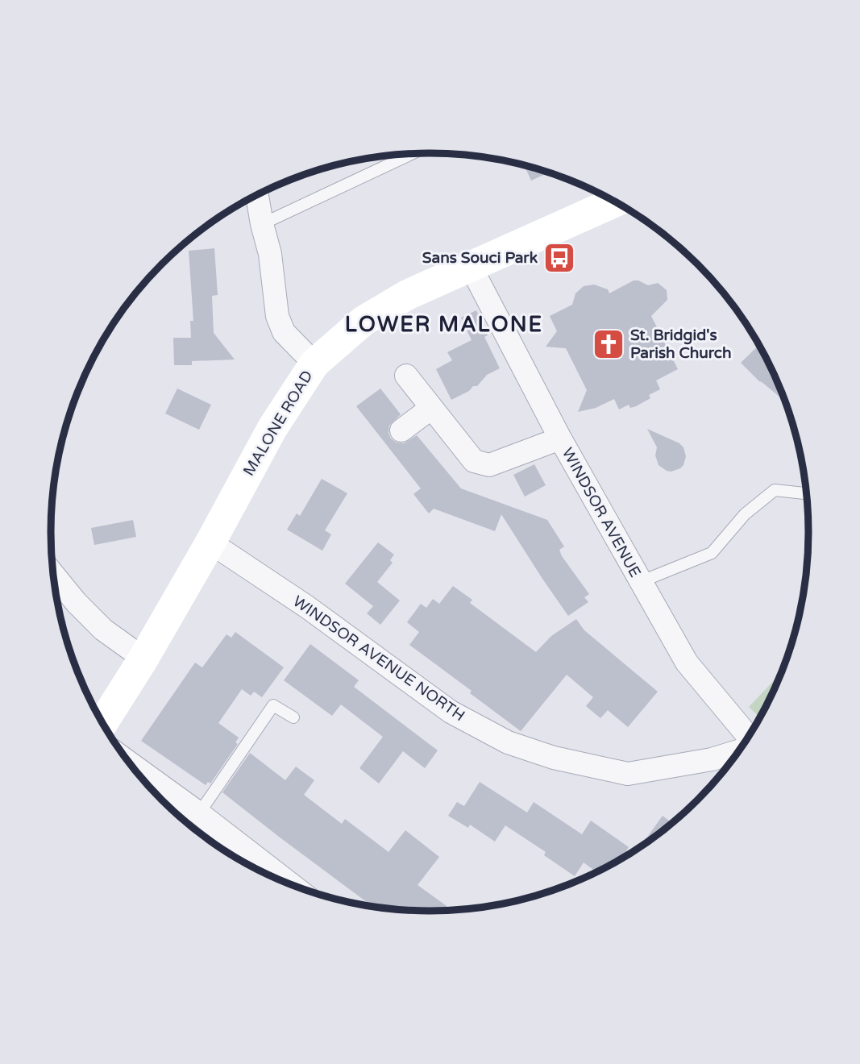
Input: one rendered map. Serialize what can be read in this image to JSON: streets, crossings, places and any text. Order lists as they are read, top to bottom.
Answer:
{
  "streets": {
    "main road": ["MALONE ROAD"],
    "street": ["WINDSOR AVENUE", "WINDSOR AVENUE NORTH"]
  },
  "crossings": [
    ["MALONE ROAD", "WINDSOR AVENUE"],
    ["MALONE ROAD", "WINDSOR AVENUE NORTH"]
  ],
  "districts": ["LOWER MALONE"],
  "places": {
    "bus stop": ["Sans Souci Park"],
    "church": ["St. Bridgid's Parish Church"]
  }
}
